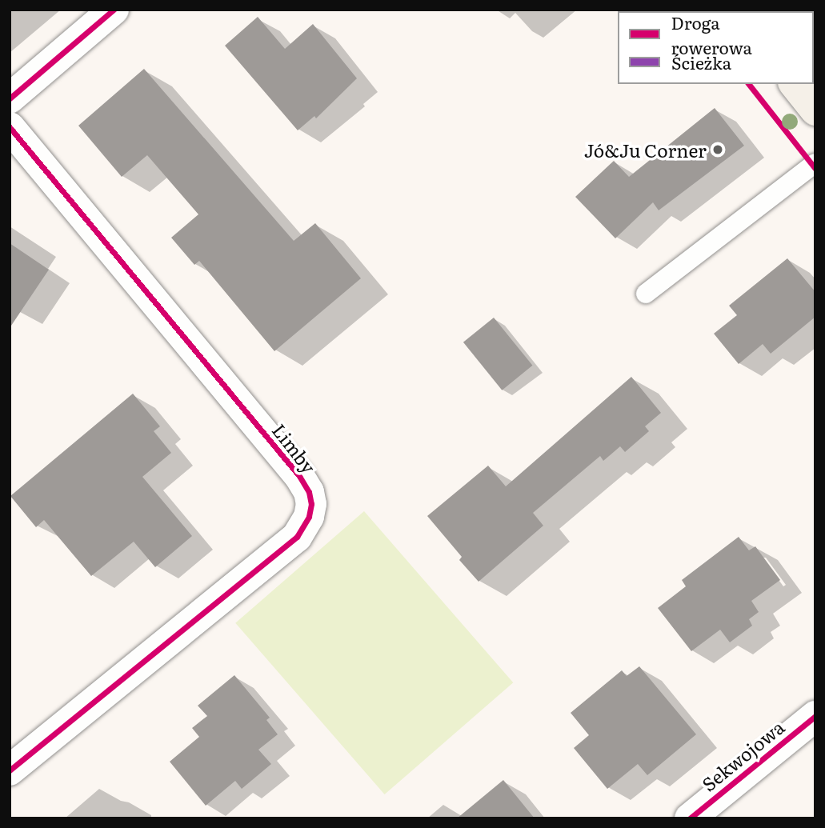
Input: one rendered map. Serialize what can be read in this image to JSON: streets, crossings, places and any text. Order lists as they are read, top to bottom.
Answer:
{
  "streets": {
    "street": ["Limby", "Sekwojowa"]
  },
  "places": ["Jó&Ju Corner"],
  "legend": ["Droga rowerowa", "Ścieżka"]
}
